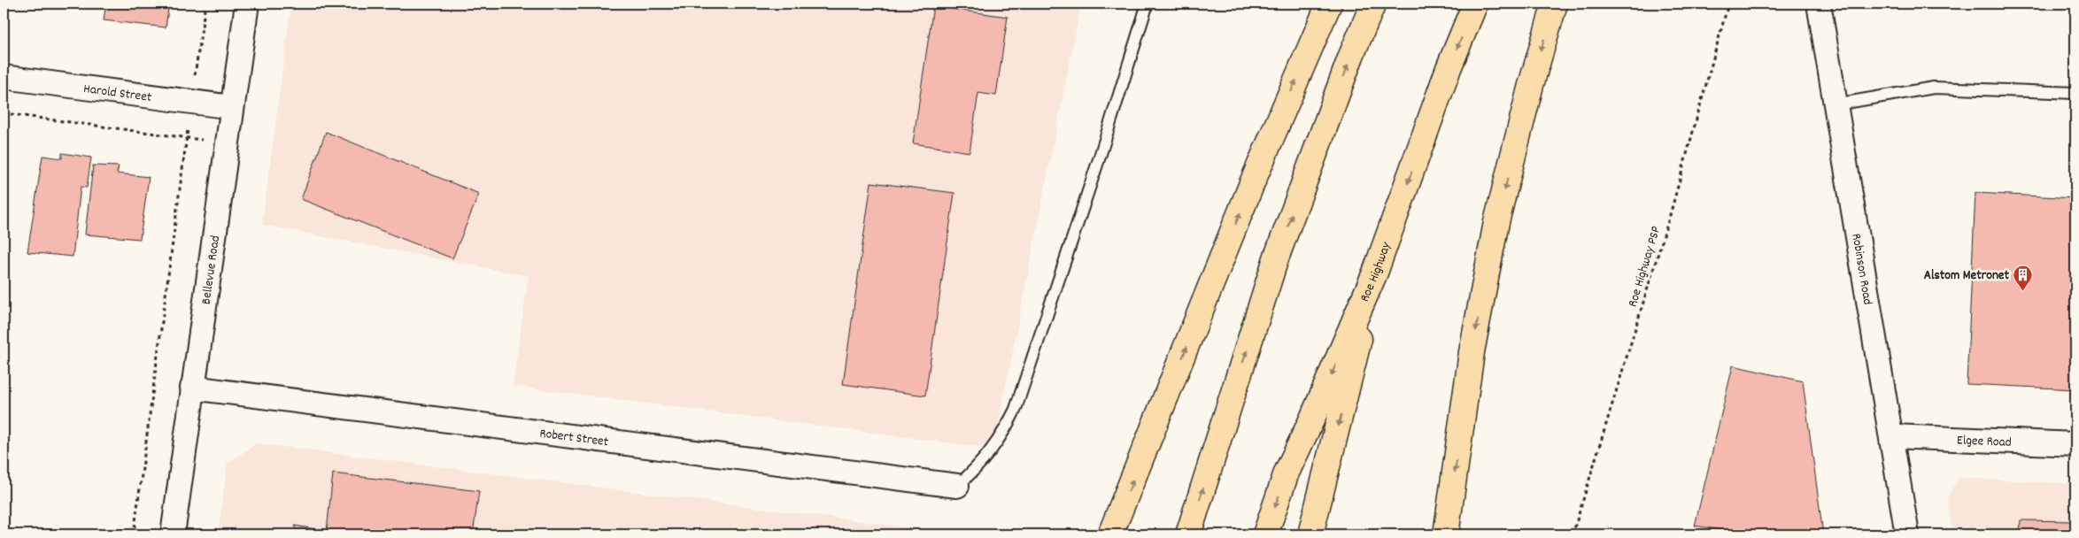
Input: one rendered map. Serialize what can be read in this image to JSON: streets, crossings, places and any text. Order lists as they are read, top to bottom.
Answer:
{
  "streets": {
    "highway": ["Roe Highway"],
    "street": [
      "Harold Street",
      "Bellevue Road",
      "Robinson Road",
      "Robert Street",
      "Elgee Road"
    ],
    "path": ["Roe Highway PSP"]
  },
  "crossings": [
    ["Harold Street", "Bellevue Road"],
    ["Bellevue Road", "Robert Street"],
    ["Robinson Road", "Elgee Road"]
  ],
  "places": {
    "building": ["Alstom Metronet"]
  }
}
